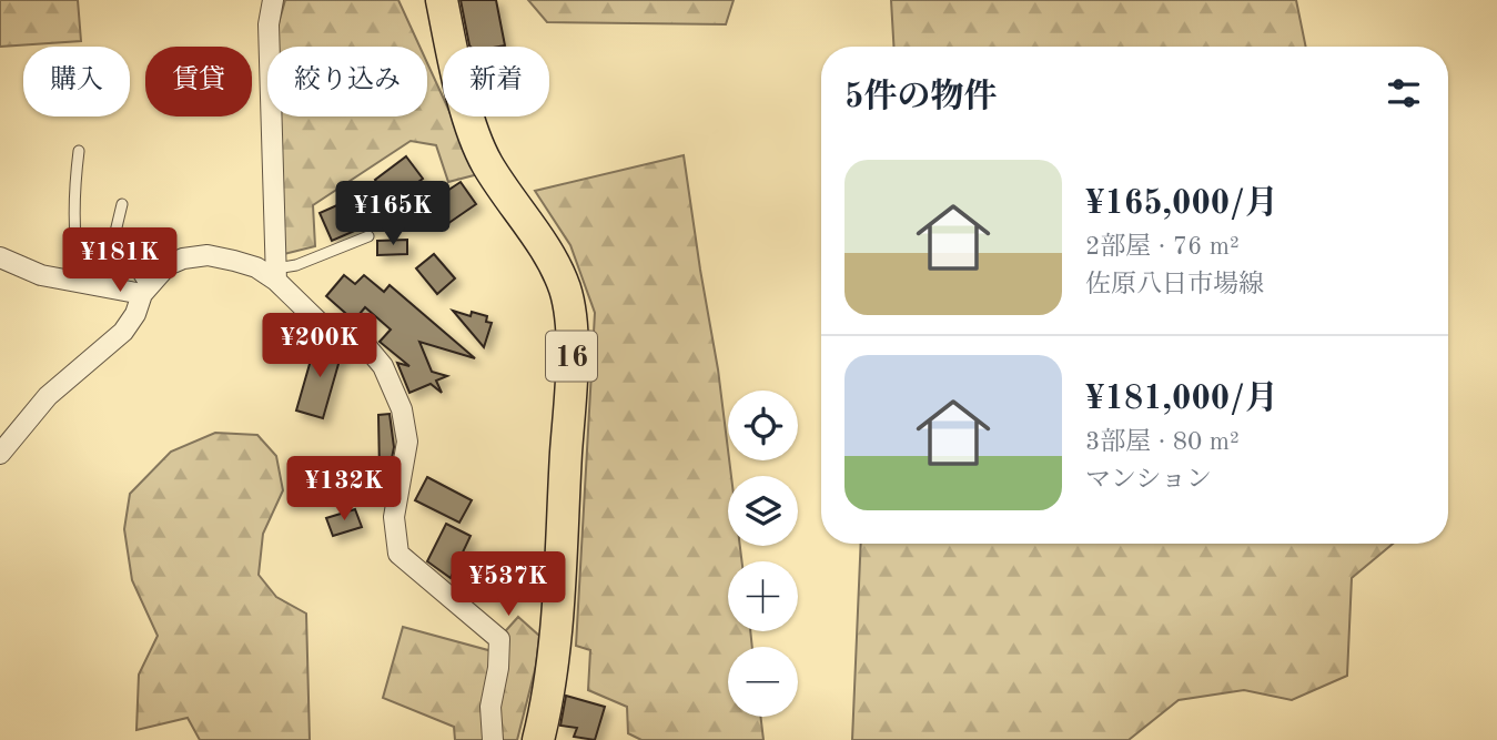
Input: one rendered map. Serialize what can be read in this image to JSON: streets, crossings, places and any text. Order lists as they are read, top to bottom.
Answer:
{
  "streets": {
    "main road": ["16"]
  },
  "page": {
    "chip": [
      "購入",
      "賃貸",
      "絞り込み",
      "新着"
    ],
    "heading": "5件の物件",
    "list": [
      {
        "name": "¥165,000/月",
        "note": "2部屋 · 76 m² · 佐原八日市場線"
      },
      {
        "name": "¥181,000/月",
        "note": "3部屋 · 80 m² · マンション"
      }
    ],
    "price": [
      "¥165K",
      "¥181K",
      "¥200K",
      "¥132K",
      "¥537K"
    ],
    "map_buttons": ["+", "−"]
  }
}
